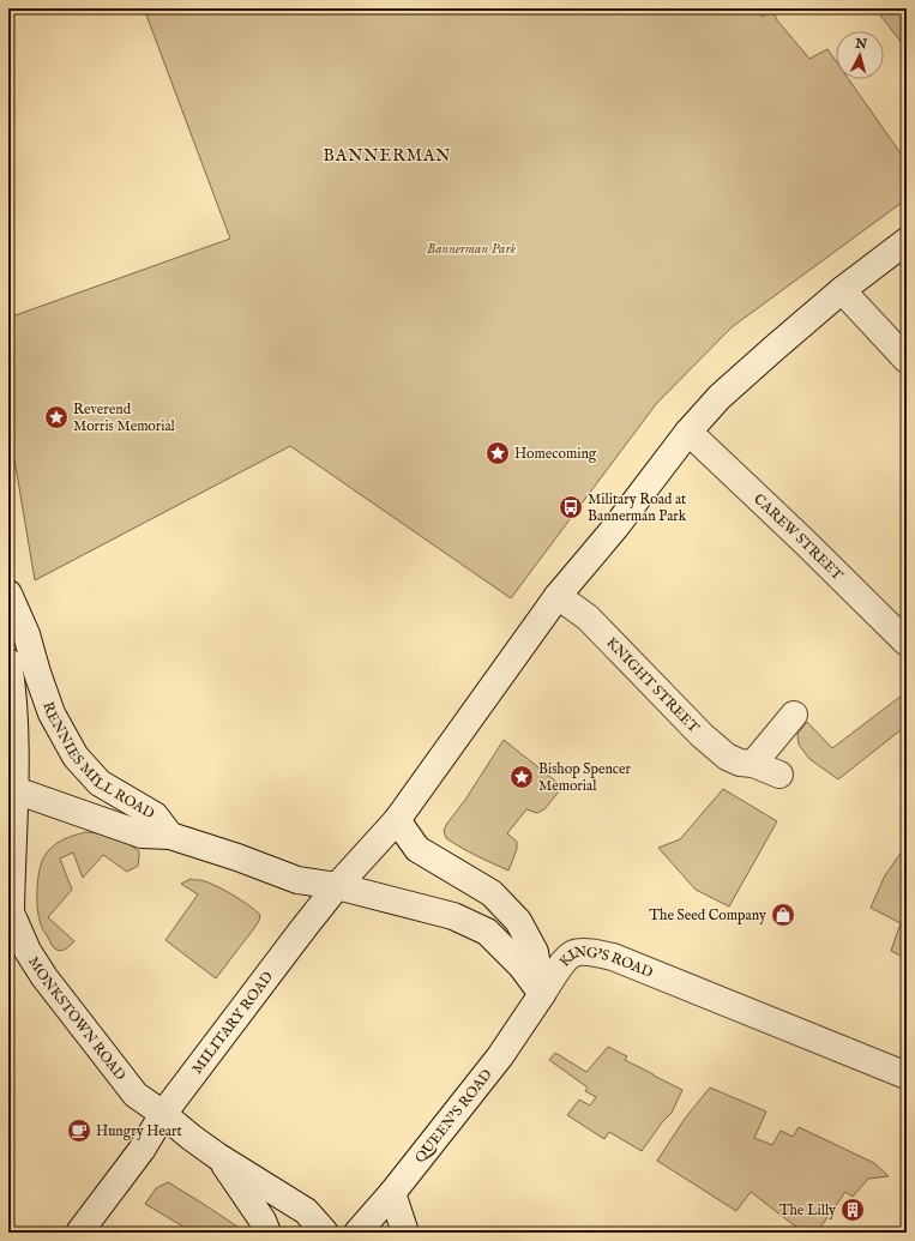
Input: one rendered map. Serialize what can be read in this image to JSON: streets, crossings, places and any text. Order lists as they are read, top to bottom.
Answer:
{
  "streets": {
    "main road": [
      "CAREW STREET",
      "KNIGHT STREET",
      "RENNIES MILL ROAD",
      "KING'S ROAD",
      "MONKSTOWN ROAD",
      "MILITARY ROAD",
      "QUEEN'S ROAD"
    ]
  },
  "crossings": [
    ["CAREW STREET", "MILITARY ROAD"],
    ["KNIGHT STREET", "MILITARY ROAD"],
    ["KING'S ROAD", "MILITARY ROAD"],
    ["KING'S ROAD", "QUEEN'S ROAD"],
    ["MONKSTOWN ROAD", "MILITARY ROAD"]
  ],
  "districts": ["BANNERMAN"],
  "parks": ["Bannerman Park"],
  "places": {
    "place": ["Reverend Morris Memorial", "Homecoming", "Bishop Spencer Memorial"],
    "bus stop": ["Military Road at Bannerman Park"],
    "shop": ["The Seed Company"],
    "cafe": ["Hungry Heart"],
    "building": ["The Lilly"]
  },
  "north": "top"
}
